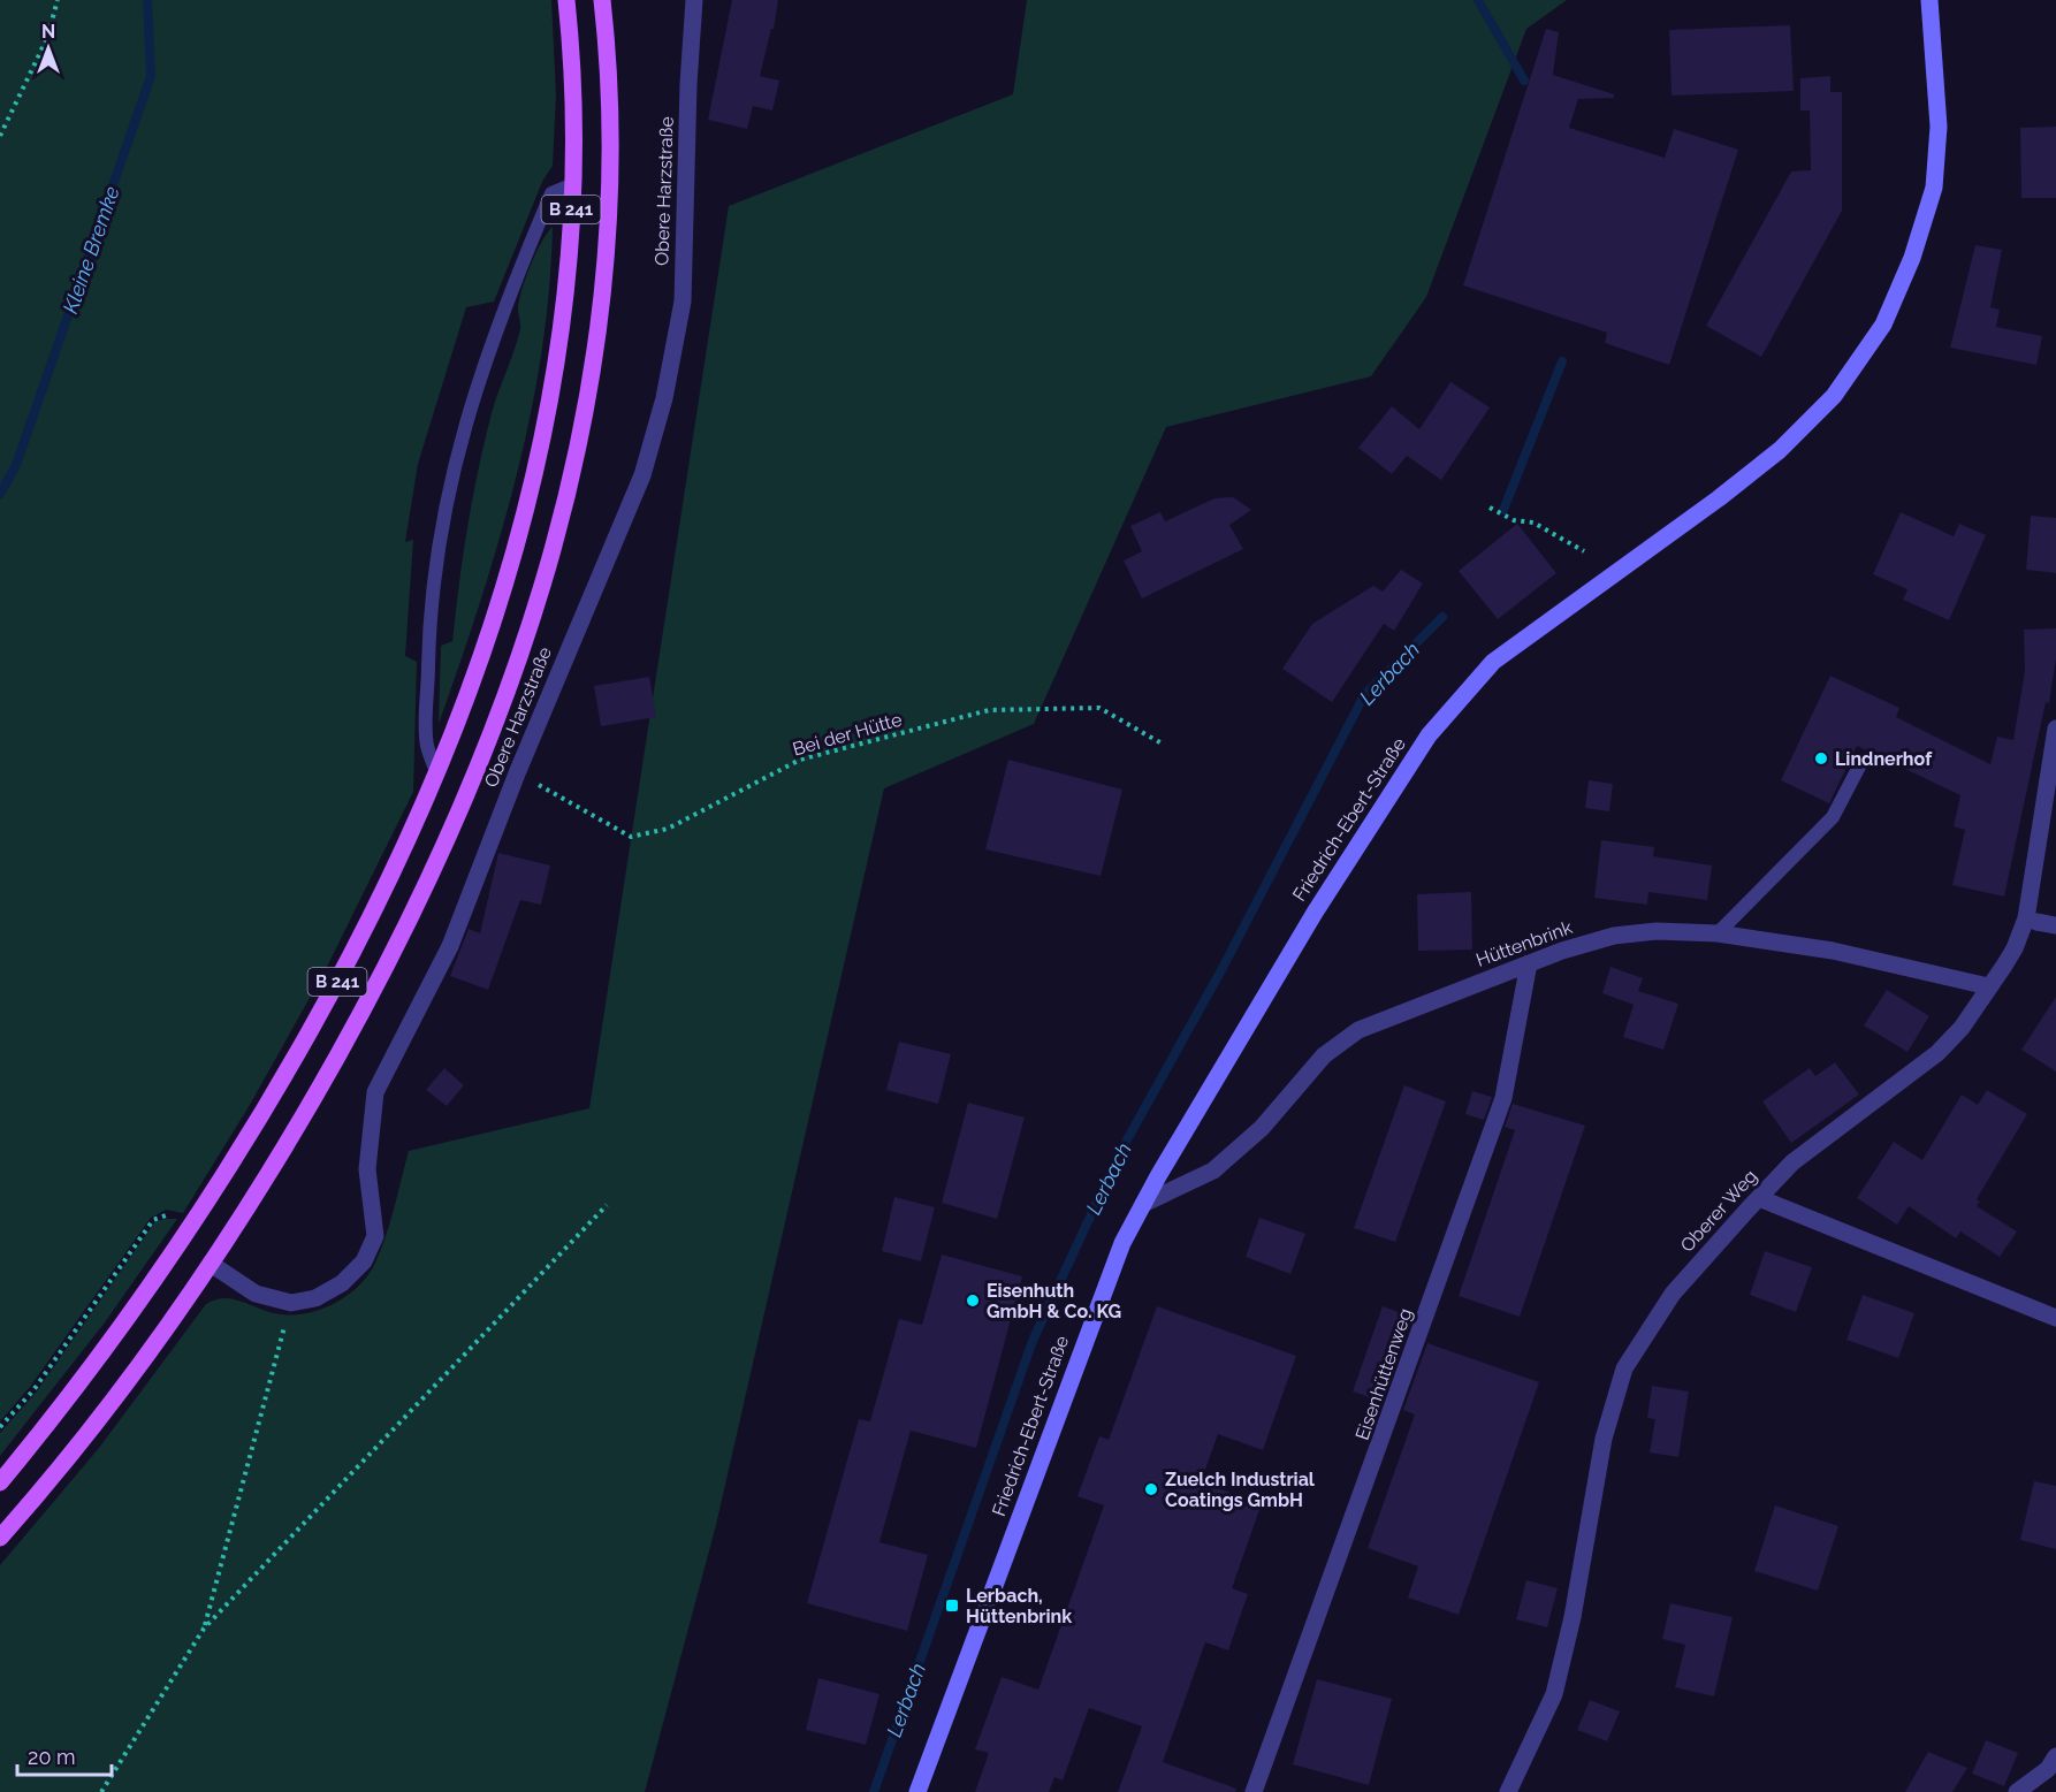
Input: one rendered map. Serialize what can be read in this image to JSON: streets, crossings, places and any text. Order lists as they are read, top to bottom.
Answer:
{
  "streets": {
    "main road": ["B 241"],
    "street": [
      "Obere Harzstraße",
      "Friedrich-Ebert-Straße",
      "Hüttenbrink",
      "Oberer Weg",
      "Eisenhüttenweg"
    ],
    "path": ["Bei der Hütte"]
  },
  "crossings": [
    ["Obere Harzstraße", "Bei der Hütte"],
    ["Friedrich-Ebert-Straße", "Hüttenbrink"],
    ["Hüttenbrink", "Oberer Weg"],
    ["Hüttenbrink", "Eisenhüttenweg"]
  ],
  "water": ["Kleine Bremke", "Lerbach"],
  "places": {
    "other": ["Lindnerhof", "Eisenhuth GmbH & Co. KG", "Zuelch Industrial Coatings GmbH"],
    "transit": ["Lerbach, Hüttenbrink"]
  },
  "scale_bar": "20 m",
  "north": "top"
}
